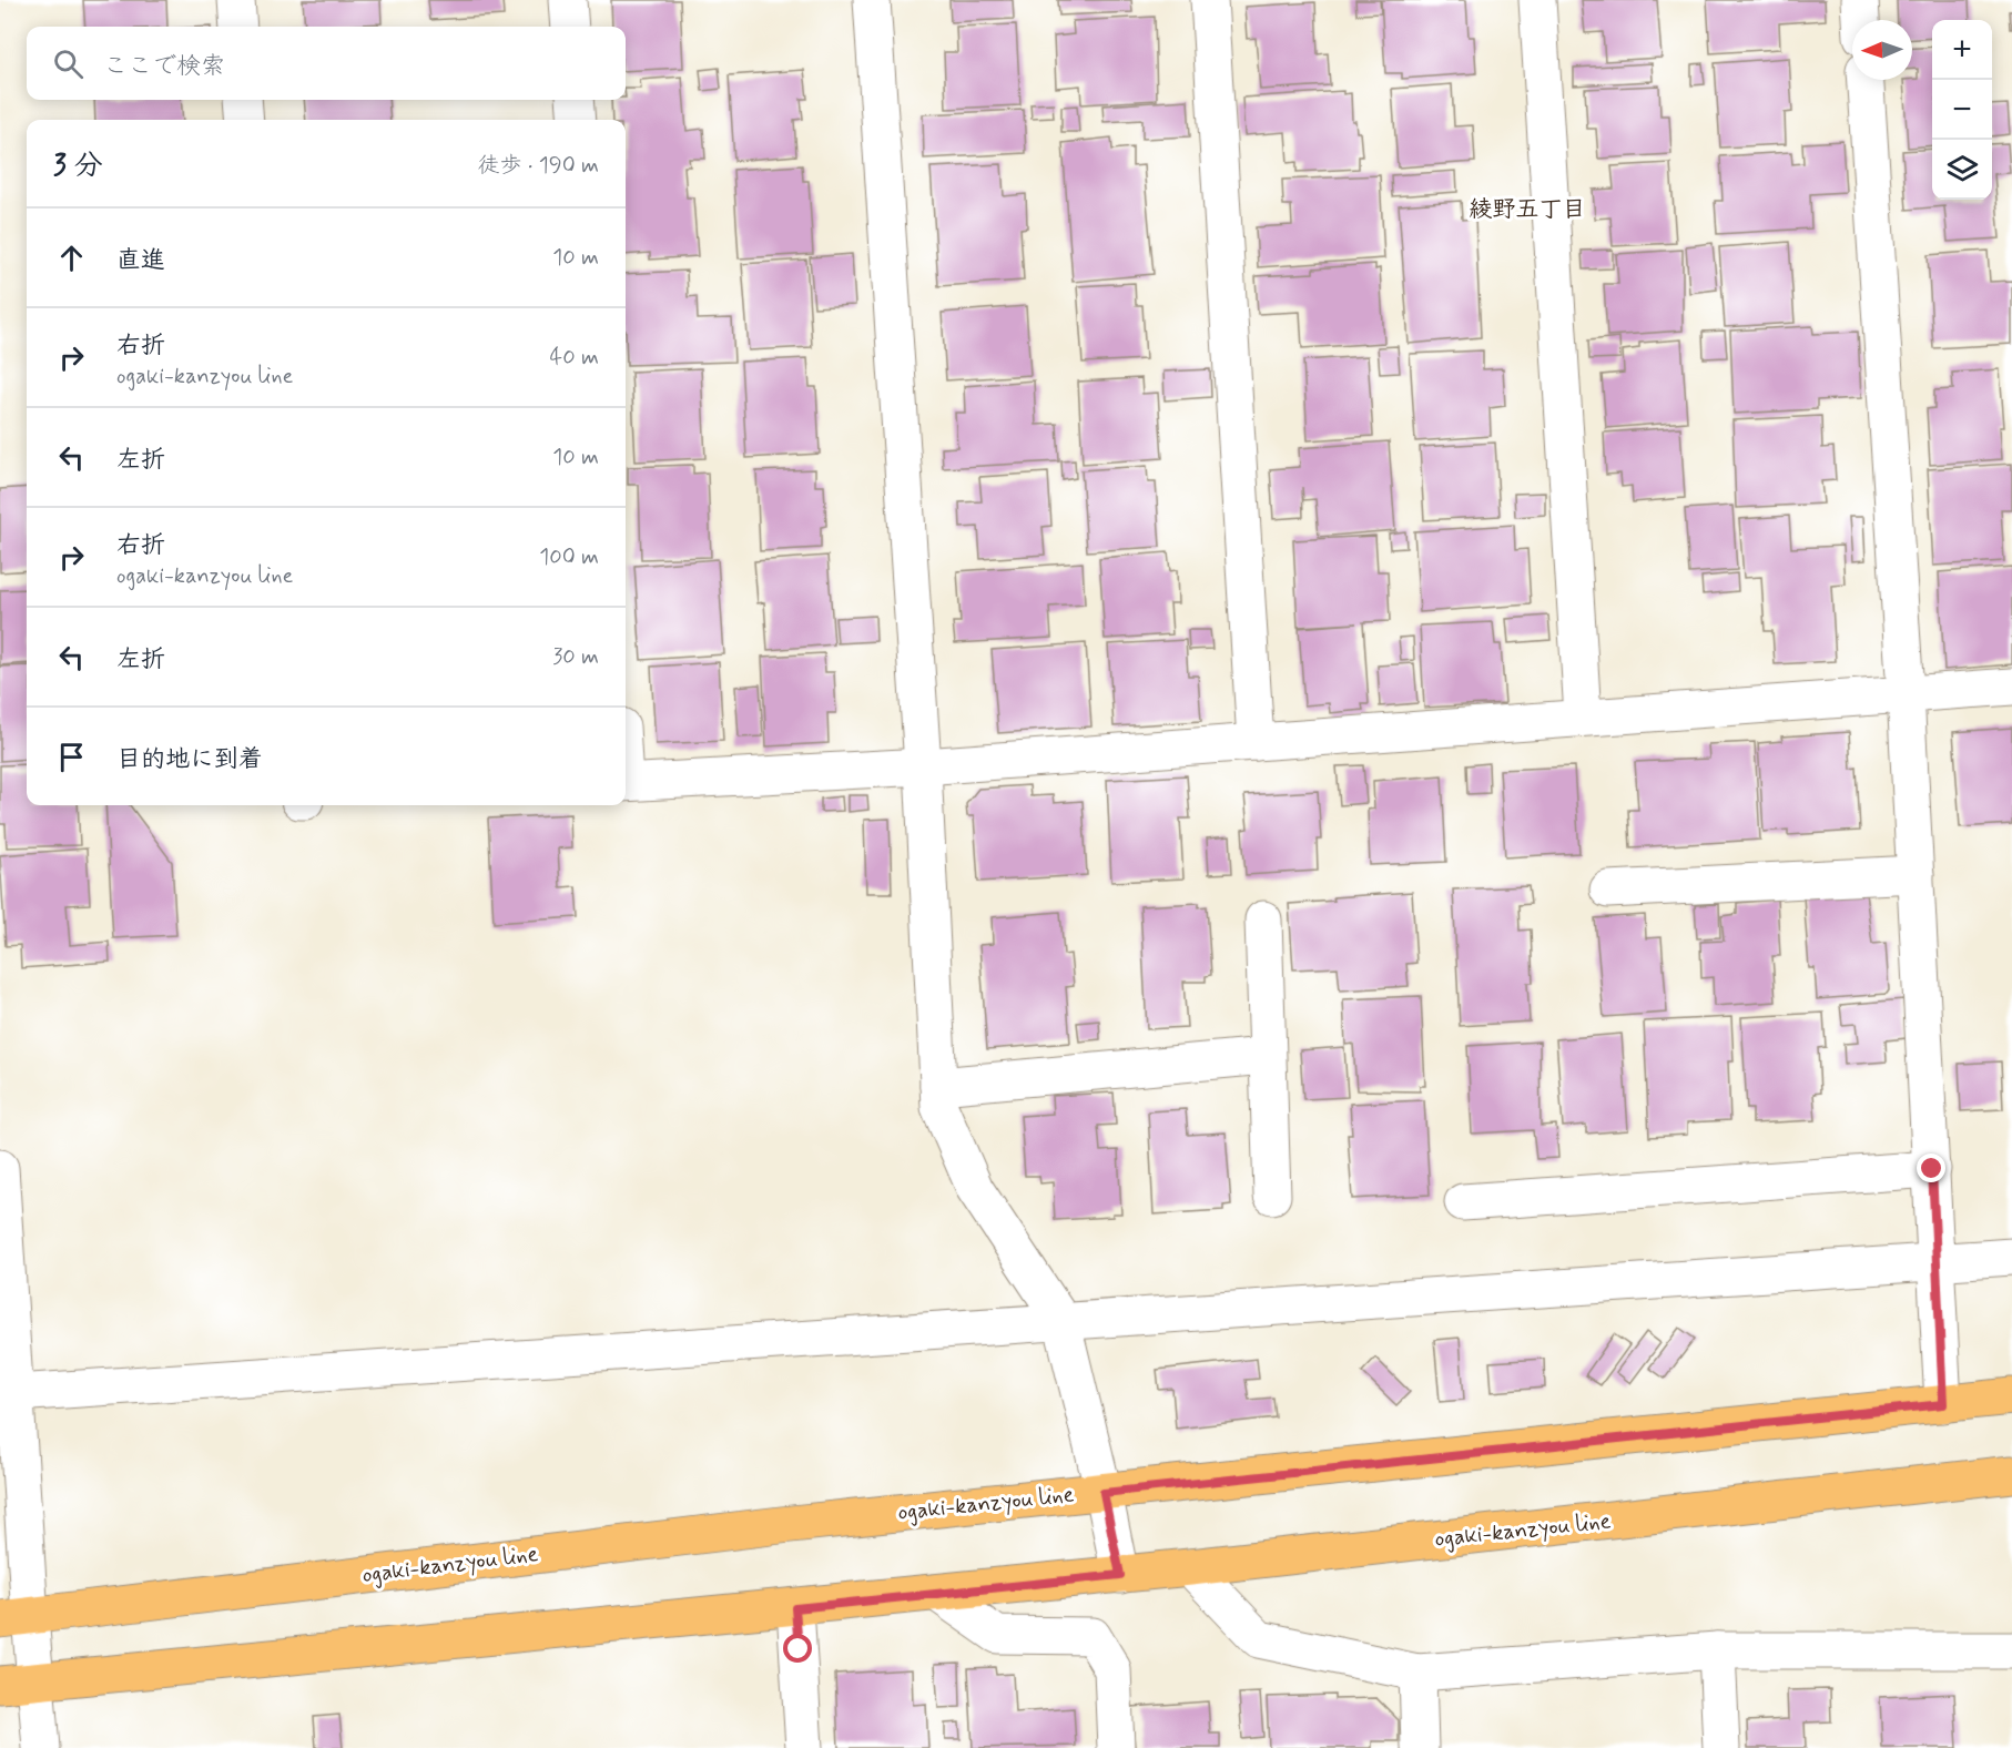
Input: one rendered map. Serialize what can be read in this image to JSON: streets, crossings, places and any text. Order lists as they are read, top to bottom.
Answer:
{
  "streets": {
    "main road": ["ogaki-kanzyou line"]
  },
  "districts": ["綾野五丁目"],
  "north": "left",
  "page": {
    "map_buttons": ["+", "−"],
    "search": "ここで検索",
    "heading": ["3 分", "徒歩 · 190 m"],
    "list": [
      ["直進", "10 m"],
      ["右折", "ogaki-kanzyou line", "40 m"],
      ["左折", "10 m"],
      ["右折", "ogaki-kanzyou line", "100 m"],
      ["左折", "30 m"],
      "目的地に到着"
    ]
  }
}
